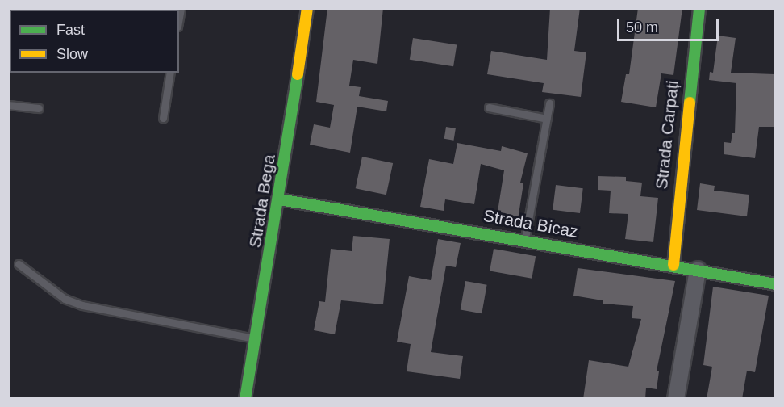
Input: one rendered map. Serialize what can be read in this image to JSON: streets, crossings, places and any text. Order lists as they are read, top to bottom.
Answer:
{
  "streets": {
    "street": ["Strada Carpați", "Strada Bega", "Strada Bicaz"]
  },
  "crossings": [
    ["Strada Carpați", "Strada Bicaz"],
    ["Strada Bega", "Strada Bicaz"]
  ],
  "legend": ["Fast", "Slow"],
  "scale_bar": "50 m"
}
